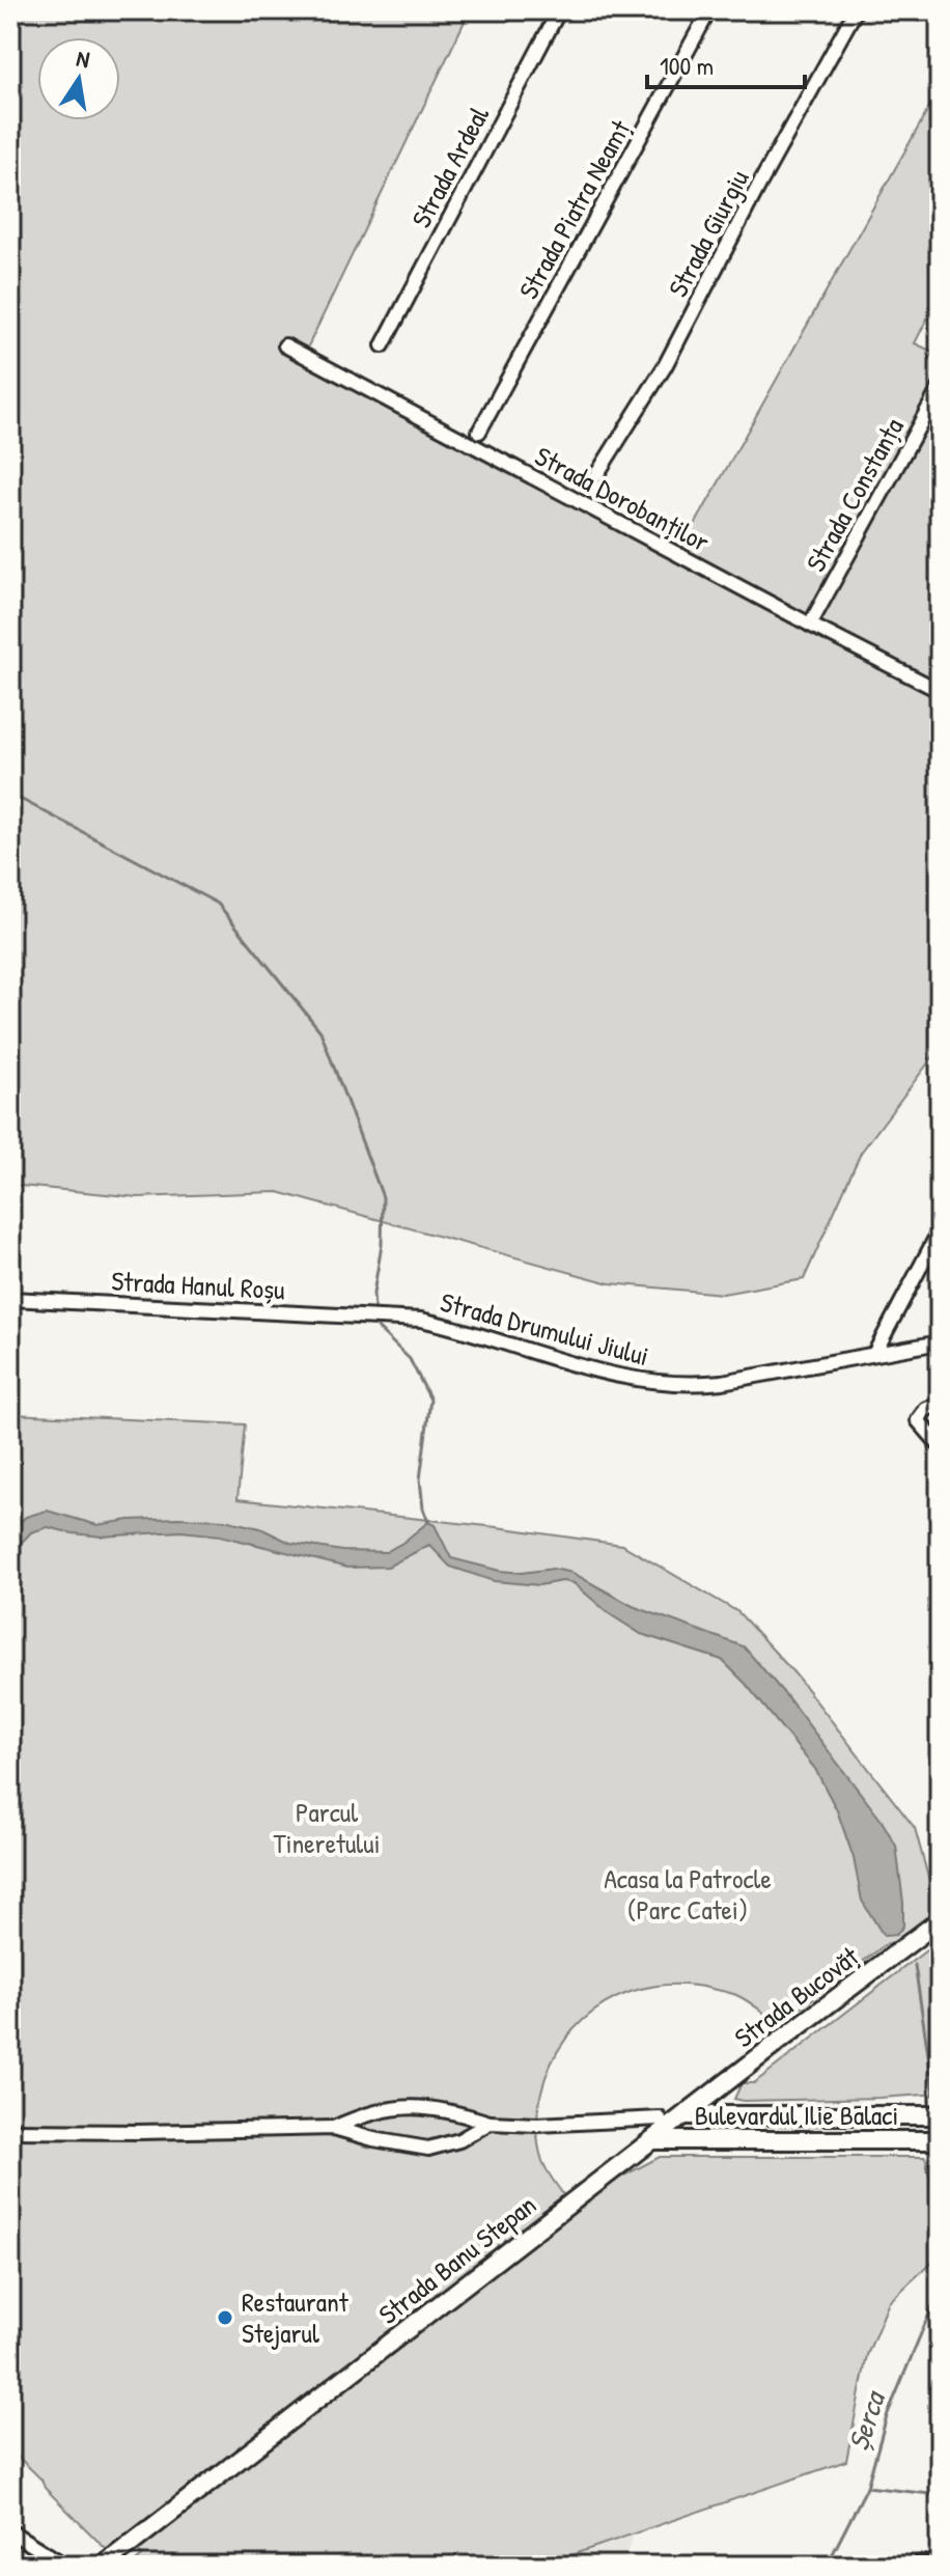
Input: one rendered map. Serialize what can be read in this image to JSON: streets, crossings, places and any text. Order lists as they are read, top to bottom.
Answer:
{
  "streets": {
    "main road": ["Strada Bucovăț", "Bulevardul Ilie Balaci", "Strada Banu Stepan"],
    "street": [
      "Strada Ardeal",
      "Strada Piatra Neamț",
      "Strada Giurgiu",
      "Strada Constanța",
      "Strada Dorobanților",
      "Strada Hanul Roșu",
      "Strada Drumului Jiului"
    ]
  },
  "crossings": [
    ["Strada Constanța", "Strada Dorobanților"],
    ["Strada Hanul Roșu", "Strada Drumului Jiului"],
    ["Strada Bucovăț", "Bulevardul Ilie Balaci"],
    ["Strada Bucovăț", "Strada Banu Stepan"],
    ["Bulevardul Ilie Balaci", "Strada Banu Stepan"]
  ],
  "water": ["Șerca"],
  "parks": ["Parcul Tineretului", "Acasa la Patrocle (Parc Catei)"],
  "places": ["Restaurant Stejarul"],
  "scale_bar": "100 m",
  "north": "top"
}
